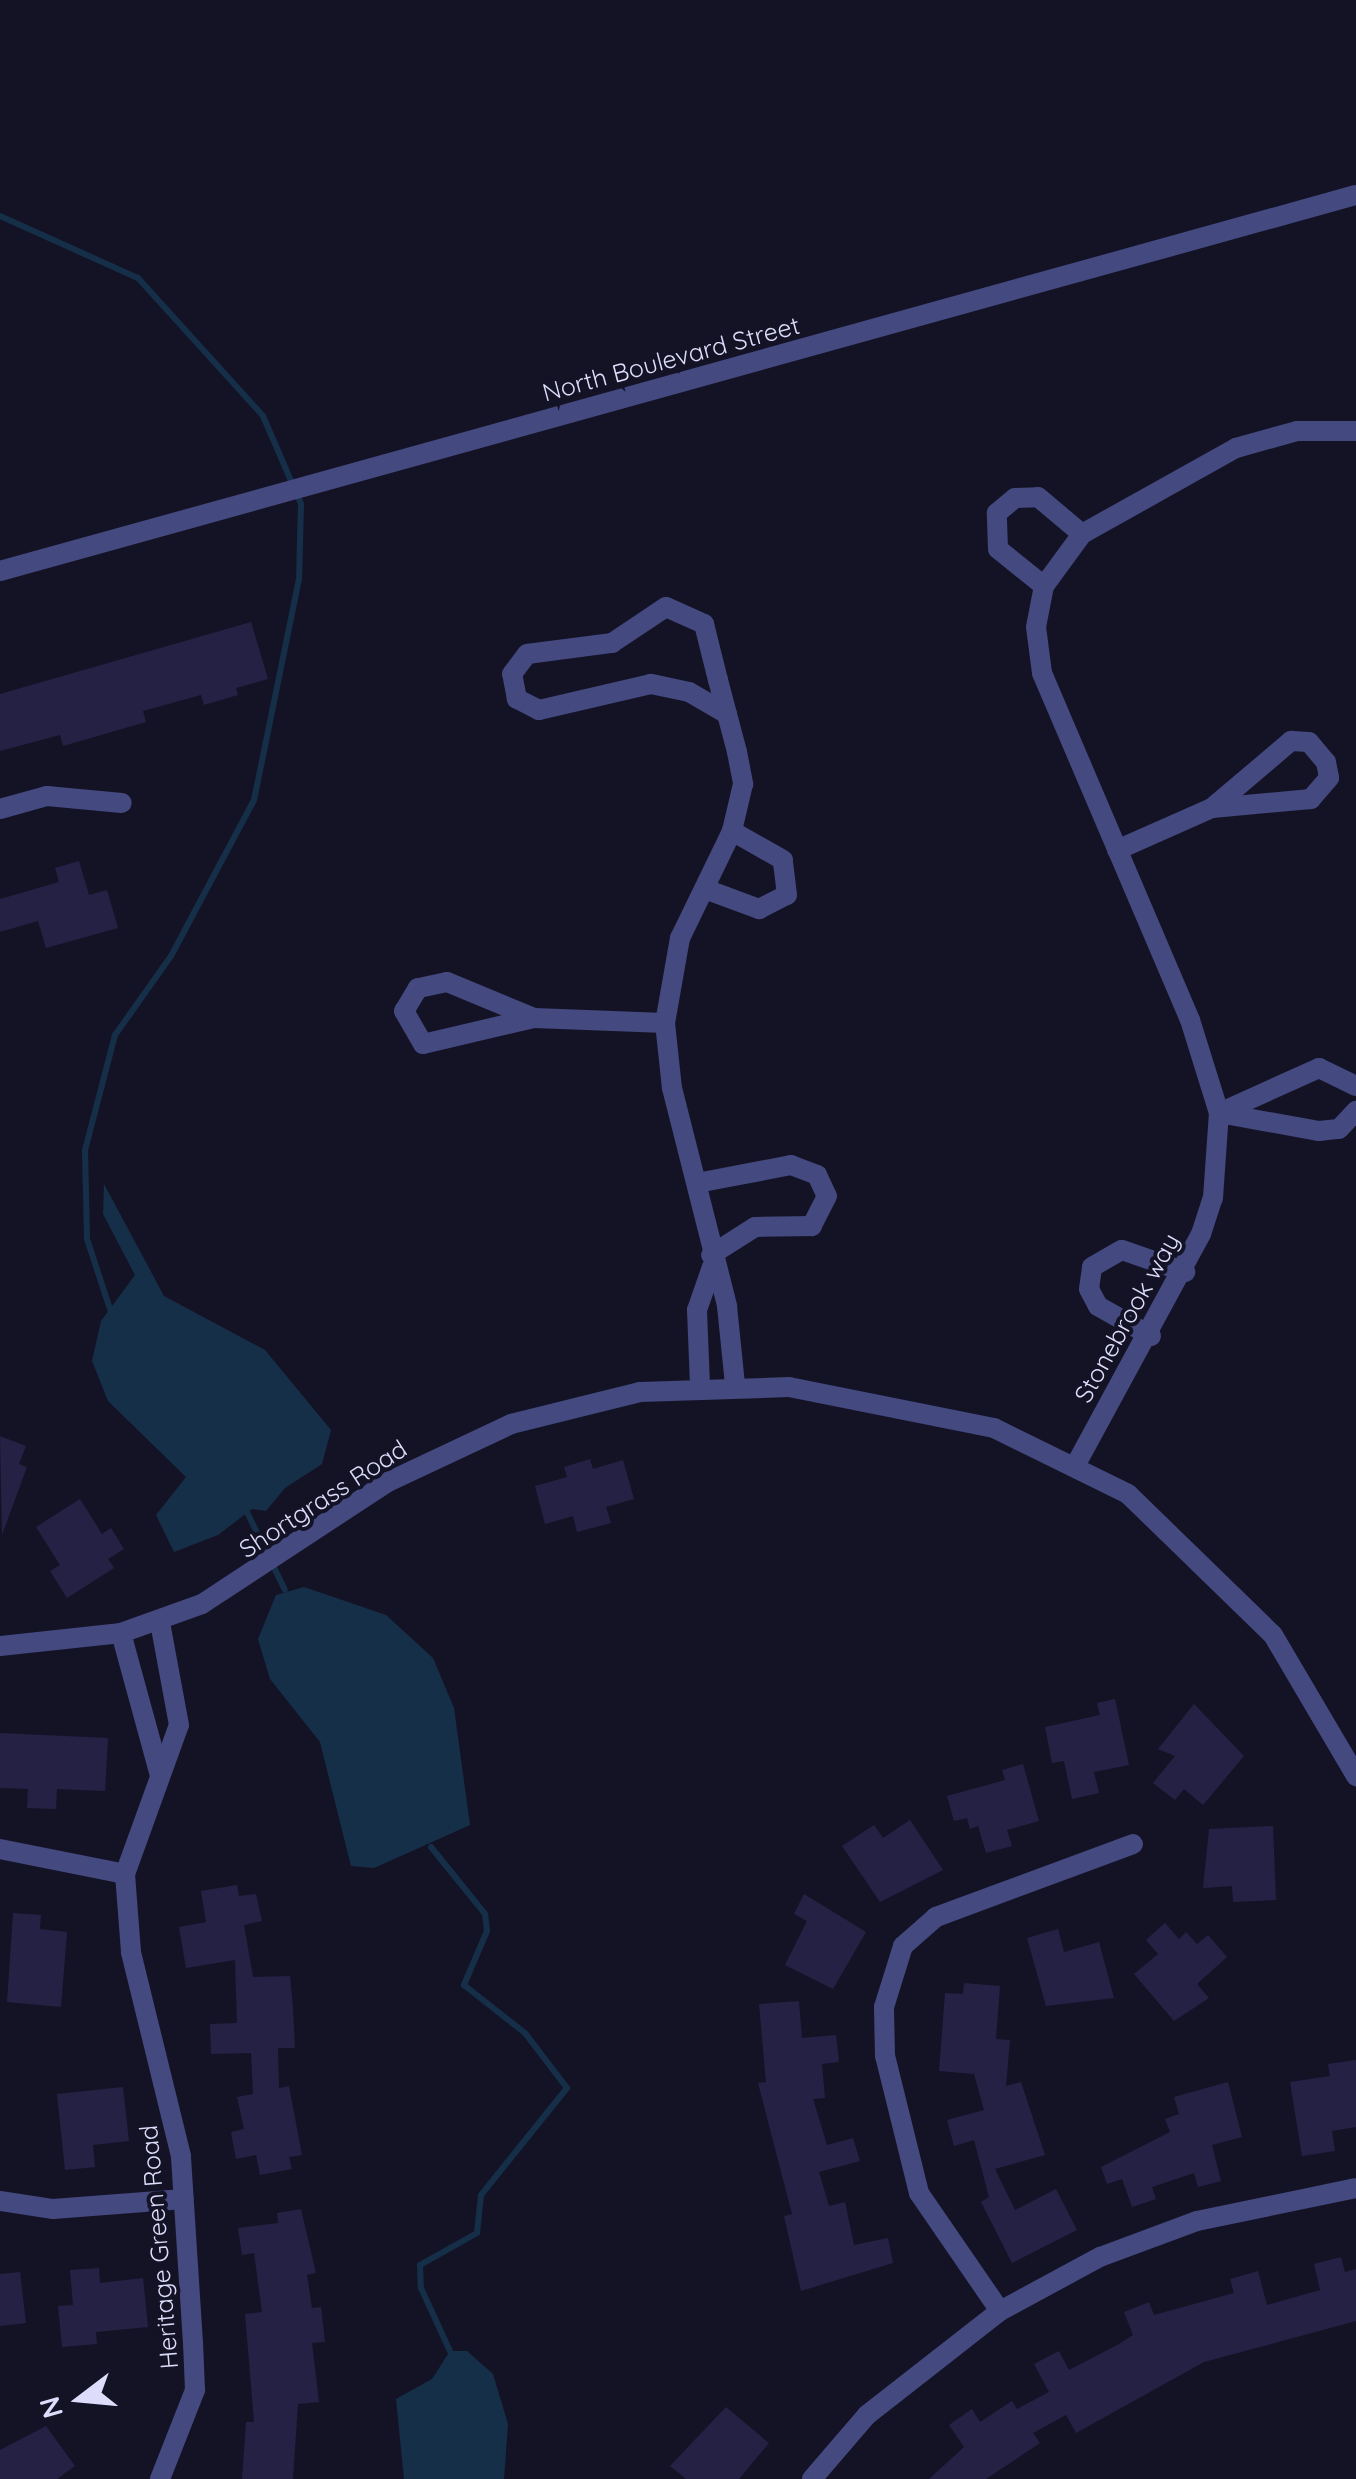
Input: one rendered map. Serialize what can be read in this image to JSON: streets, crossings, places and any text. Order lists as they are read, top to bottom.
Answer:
{
  "streets": {
    "street": [
      "North Boulevard Street",
      "Stonebrook way",
      "Shortgrass Road",
      "Heritage Green Road"
    ]
  },
  "crossings": [
    ["Stonebrook way", "Shortgrass Road"],
    ["Shortgrass Road", "Heritage Green Road"]
  ],
  "north": "left"
}
